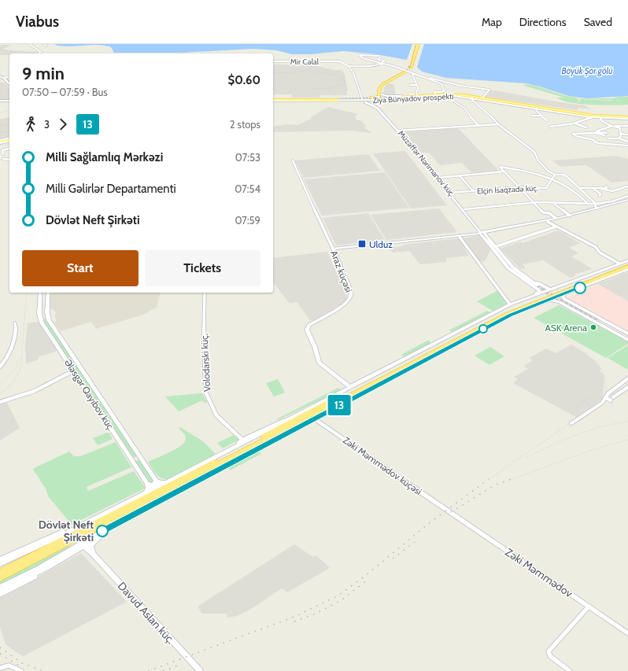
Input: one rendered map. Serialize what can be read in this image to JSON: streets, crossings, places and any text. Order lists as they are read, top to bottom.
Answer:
{
  "streets": {
    "main road": [
      "Ziya Bünyadov prospekti",
      "Müzəffər Nərimanov küç.",
      "Araz küçəsi",
      "Ələsgər Qayıbov küç.",
      "Davud Aslan küç."
    ],
    "street": [
      "Mir Cəlal",
      "Elçin İsaqzadə küç.",
      "Volodarski küç.",
      "Zəki Məmmədov küçəsi",
      "Zəki Məmmədov"
    ]
  },
  "crossings": [
    ["Ziya Bünyadov prospekti", "Müzəffər Nərimanov küç."],
    ["Müzəffər Nərimanov küç.", "Elçin İsaqzadə küç."],
    ["Zəki Məmmədov küçəsi", "Zəki Məmmədov"]
  ],
  "water": ["Böyük Şor gölü"],
  "places": {
    "transit": ["Ulduz"],
    "other": ["ASK Arena", "Dövlət Neft Şirkəti"]
  },
  "lines": ["bus line 13"],
  "page": {
    "header": "Viabus",
    "nav": ["Map", "Directions", "Saved"],
    "on_map": "13",
    "heading": ["9 min", "07:50 – 07:59 · Bus", "$0.60"],
    "legs": ["3", "13", "2 stops"],
    "list": [
      {
        "name": "Milli Sağlamlıq Mərkəzi",
        "value": "07:53"
      },
      {
        "name": "Milli Gəlirlər Departamenti",
        "value": "07:54"
      },
      {
        "name": "Dövlət Neft Şirkəti",
        "value": "07:59"
      }
    ],
    "buttons": ["Start", "Tickets"]
  }
}
